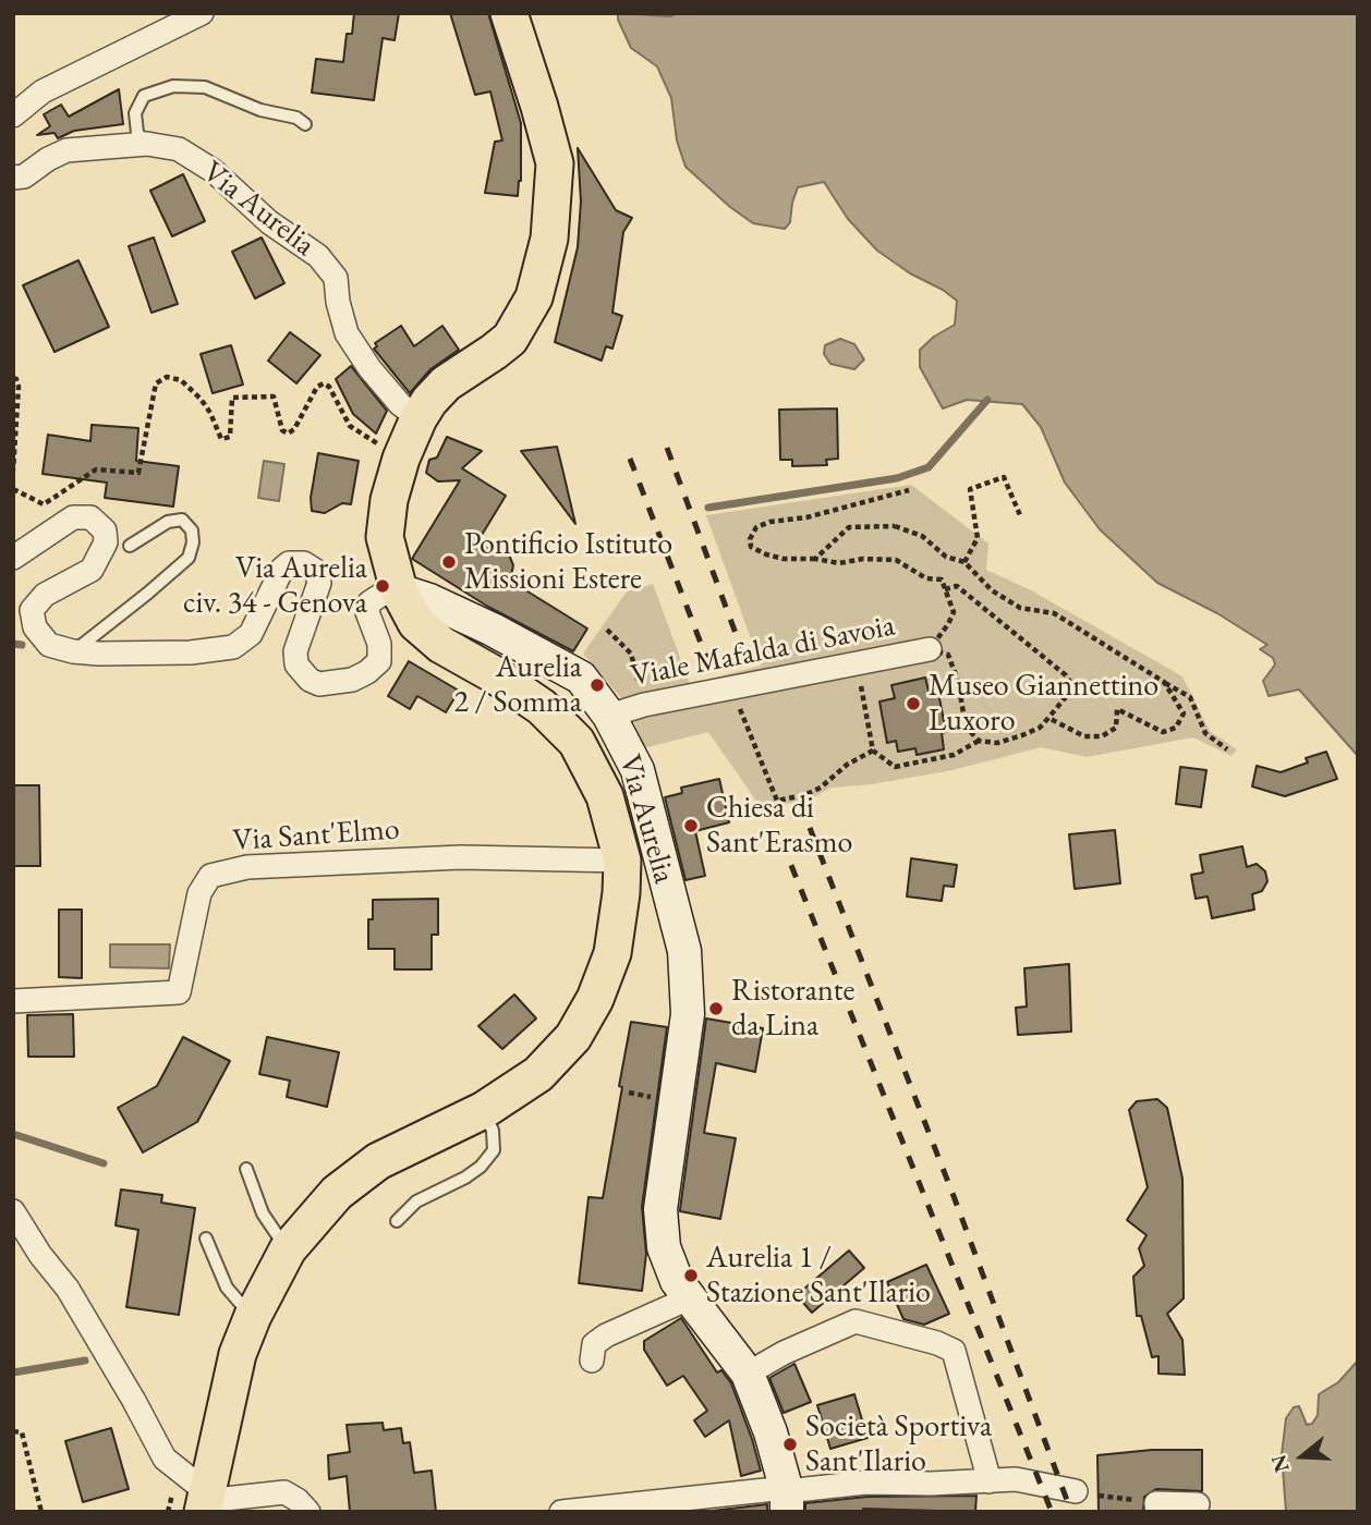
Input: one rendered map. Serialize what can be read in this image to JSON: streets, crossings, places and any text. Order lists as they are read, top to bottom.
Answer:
{
  "streets": {
    "street": ["Via Aurelia", "Viale Mafalda di Savoia", "Via Sant'Elmo"]
  },
  "crossings": [
    ["Via Aurelia", "Viale Mafalda di Savoia"]
  ],
  "places": [
    "Pontificio Istituto Missioni Estere",
    "Via Aurelia civ. 34 - Genova",
    "Aurelia 2 / Somma",
    "Museo Giannettino Luxoro",
    "Chiesa di Sant'Erasmo",
    "Ristorante da Lina",
    "Aurelia 1 / Stazione Sant'Ilario",
    "Società Sportiva Sant'Ilario"
  ],
  "north": "left"
}
